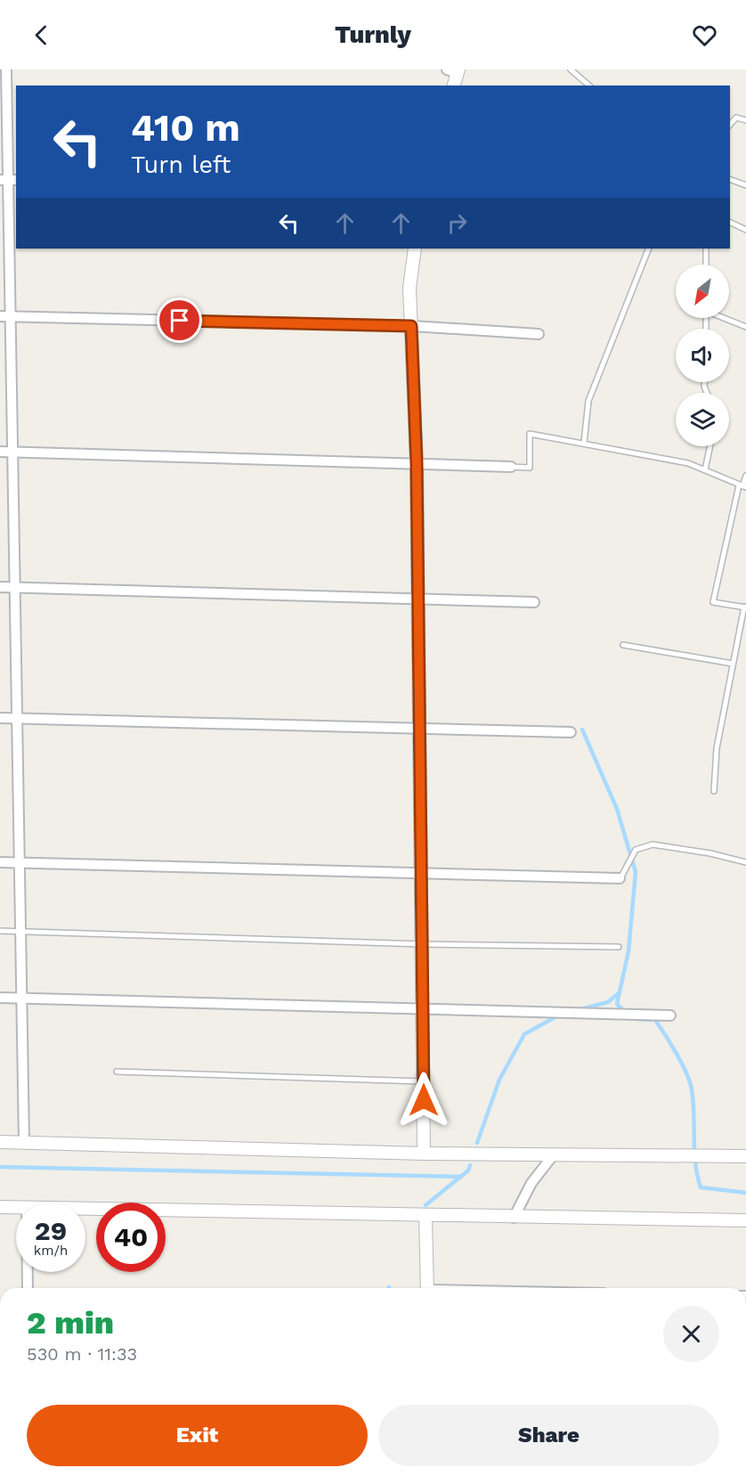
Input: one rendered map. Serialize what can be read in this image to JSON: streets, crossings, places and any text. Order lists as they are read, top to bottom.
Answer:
{
  "north": "bottom left",
  "page": {
    "header": "Turnly",
    "turn": ["410 m", "Turn left"],
    "speed": "29 km/h",
    "limit": "40",
    "heading": ["2 min", "530 m · 11:33"],
    "buttons": ["Exit", "Share"]
  }
}
